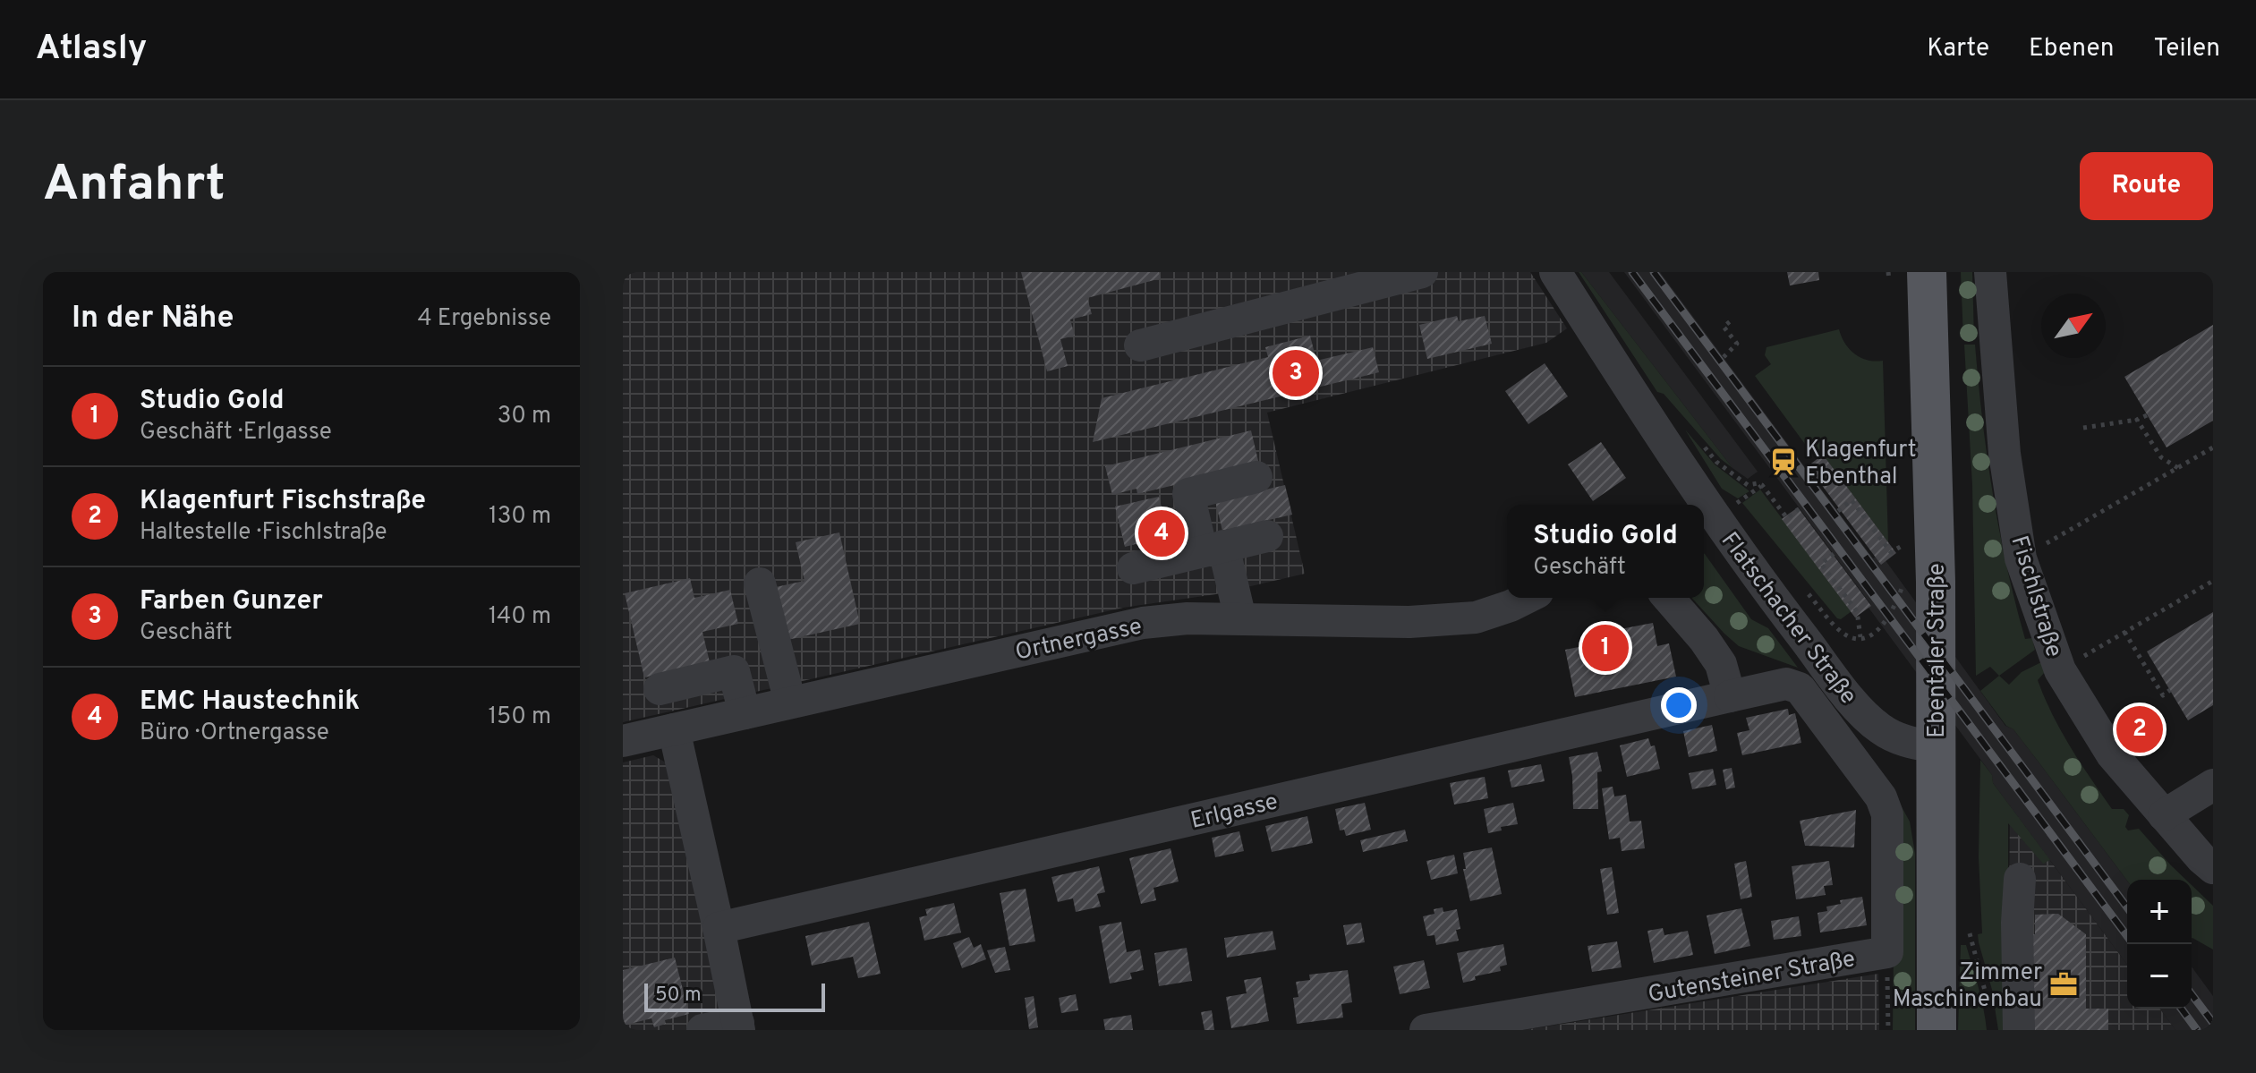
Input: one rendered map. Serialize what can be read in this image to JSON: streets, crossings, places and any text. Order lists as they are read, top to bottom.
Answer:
{
  "streets": {
    "main road": ["Ebentaler Straße"],
    "street": [
      "Fischlstraße",
      "Flatschacher Straße",
      "Ortnergasse",
      "Erlgasse",
      "Gutensteiner Straße"
    ]
  },
  "crossings": [
    ["Flatschacher Straße", "Ebentaler Straße"],
    ["Erlgasse", "Gutensteiner Straße"]
  ],
  "places": {
    "station": ["Klagenfurt Ebenthal"],
    "office": ["Zimmer Maschinenbau"]
  },
  "scale_bar": "50 m",
  "north": "top right",
  "page": {
    "header": "Atlasly",
    "nav": ["Karte", "Ebenen", "Teilen"],
    "buttons": "Route",
    "title": "Anfahrt",
    "heading": ["In der Nähe", "4 Ergebnisse"],
    "pins": [
      "3",
      "4",
      "1",
      "2"
    ],
    "list": [
      {
        "mark": "1",
        "name": "Studio Gold",
        "note": "Geschäft · Erlgasse",
        "value": "30 m"
      },
      {
        "mark": "2",
        "name": "Klagenfurt Fischstraße",
        "note": "Haltestelle · Fischlstraße",
        "value": "130 m"
      },
      {
        "mark": "3",
        "name": "Farben Gunzer",
        "note": "Geschäft",
        "value": "140 m"
      },
      {
        "mark": "4",
        "name": "EMC Haustechnik",
        "note": "Büro · Ortnergasse",
        "value": "150 m"
      }
    ],
    "popup": ["Studio Gold", "Geschäft"],
    "map_buttons": ["+", "−"],
    "scale": "50 m"
  }
}
